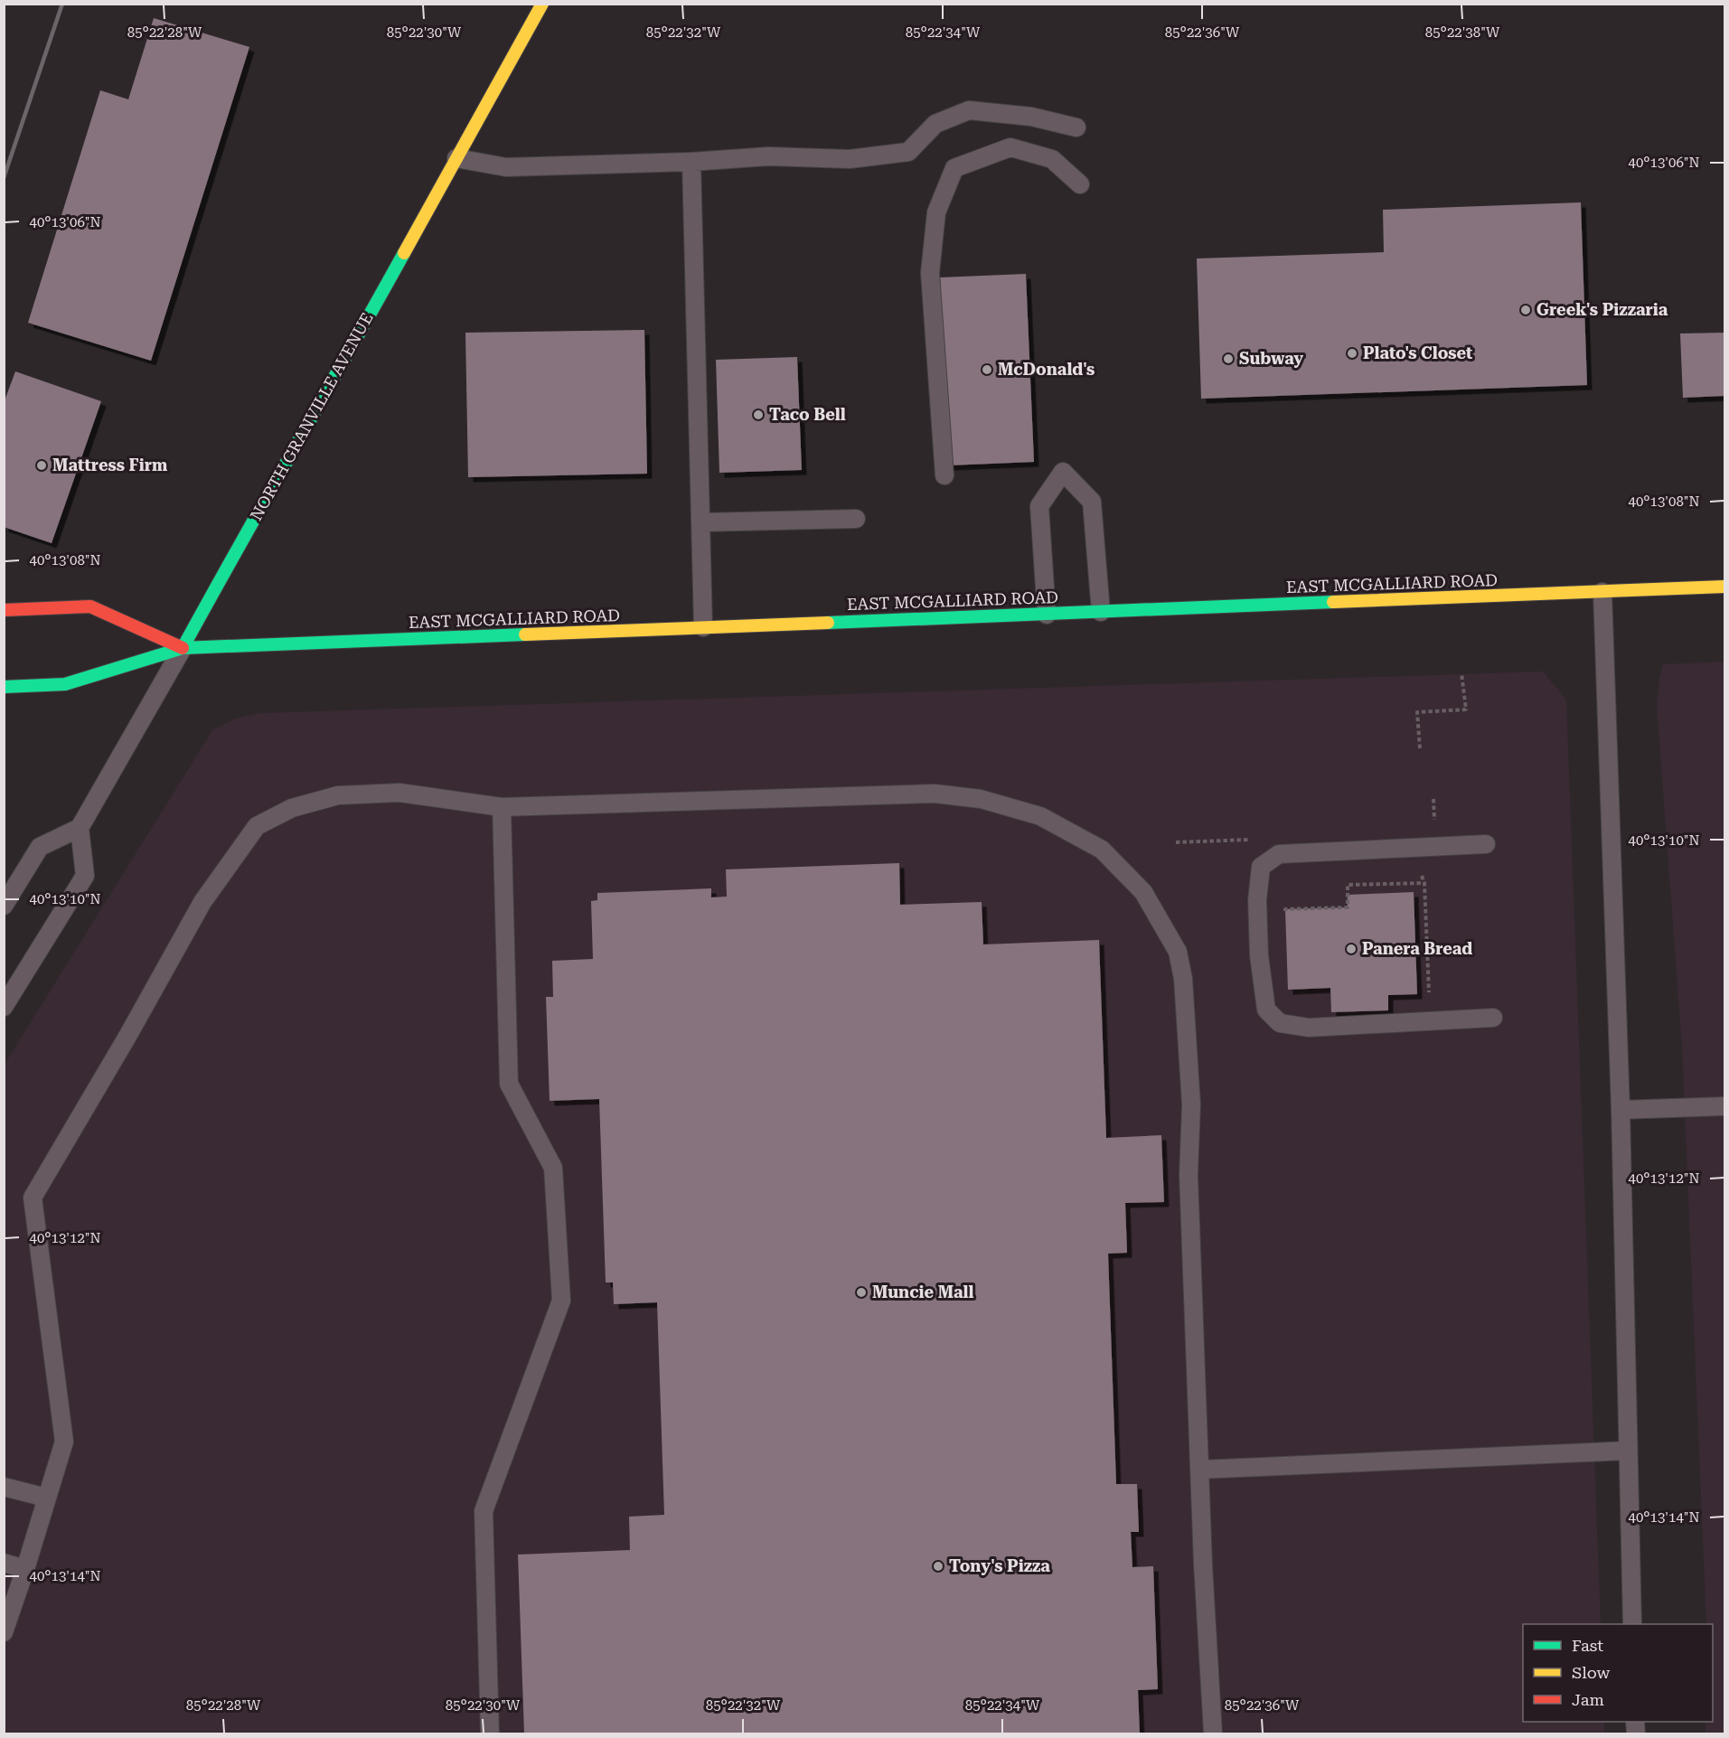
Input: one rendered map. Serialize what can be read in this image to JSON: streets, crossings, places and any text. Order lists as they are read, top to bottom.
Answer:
{
  "streets": {
    "main road": ["NORTH GRANVILLE AVENUE", "EAST MCGALLIARD ROAD"]
  },
  "crossings": [
    ["NORTH GRANVILLE AVENUE", "EAST MCGALLIARD ROAD"]
  ],
  "places": [
    "Greek's Pizzaria",
    "Plato's Closet",
    "Subway",
    "McDonald's",
    "Taco Bell",
    "Mattress Firm",
    "Panera Bread",
    "Muncie Mall",
    "Tony's Pizza"
  ],
  "legend": ["Fast", "Slow", "Jam"],
  "coordinates": [
    "85°22'28\"W",
    "85°22'30\"W",
    "85°22'32\"W",
    "85°22'34\"W",
    "85°22'36\"W",
    "85°22'38\"W",
    "40°13'06\"N",
    "40°13'08\"N",
    "40°13'10\"N",
    "40°13'12\"N",
    "40°13'14\"N"
  ]
}
